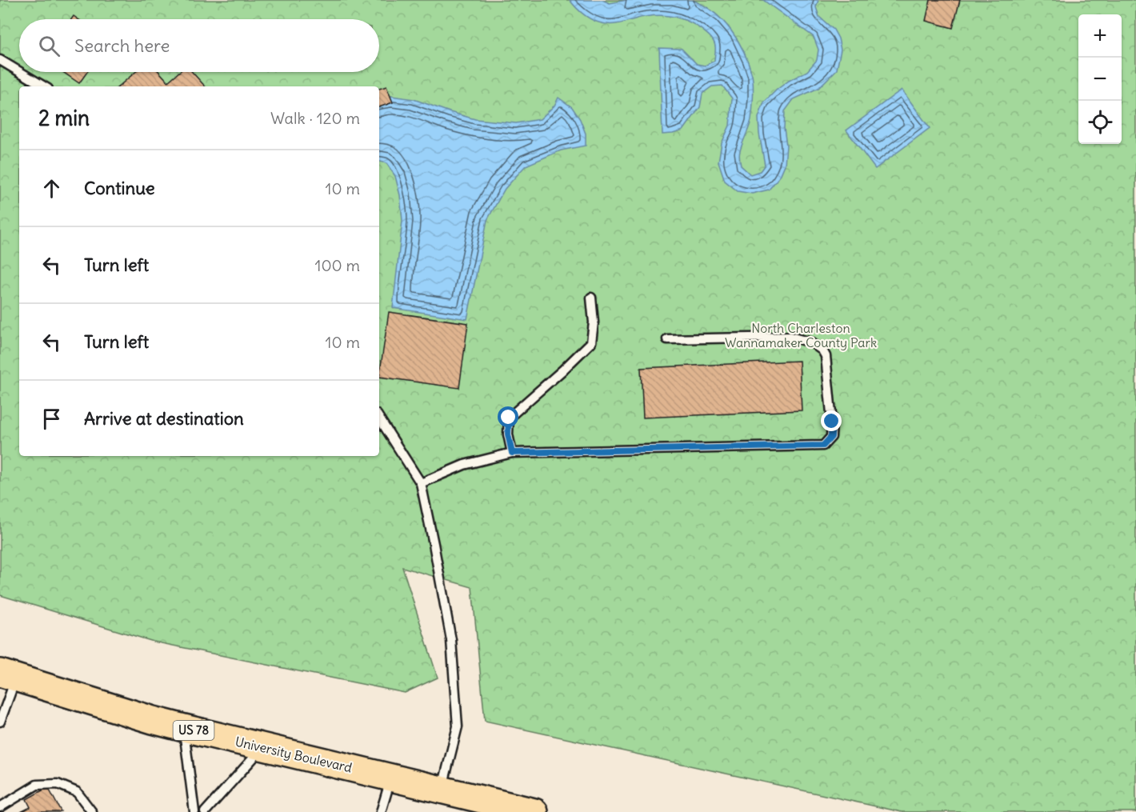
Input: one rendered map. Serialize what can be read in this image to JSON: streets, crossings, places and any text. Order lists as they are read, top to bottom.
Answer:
{
  "streets": {
    "main road": ["US 78", "University Boulevard"]
  },
  "parks": ["North Charleston Wannamaker County Park"],
  "page": {
    "map_buttons": ["+", "−"],
    "search": "Search here",
    "heading": ["2 min", "Walk · 120 m"],
    "list": [
      ["Continue", "10 m"],
      ["Turn left", "100 m"],
      ["Turn left", "10 m"],
      "Arrive at destination"
    ]
  }
}
